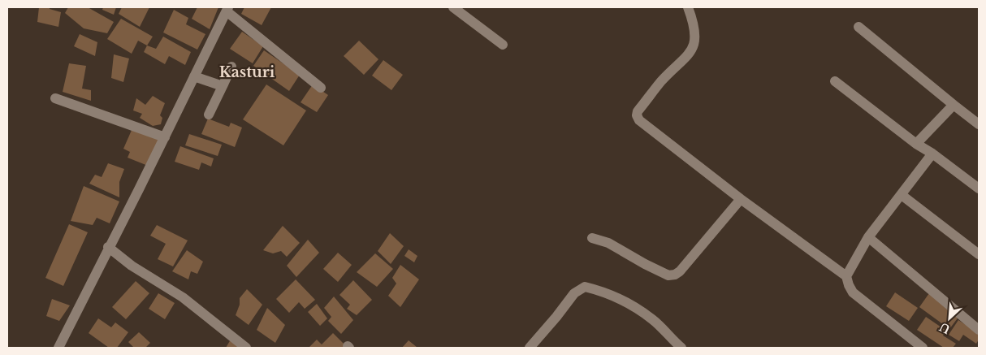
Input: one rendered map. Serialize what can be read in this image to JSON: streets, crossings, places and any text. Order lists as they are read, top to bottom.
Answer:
{
  "districts": ["Kasturi"],
  "north": "bottom left"
}
